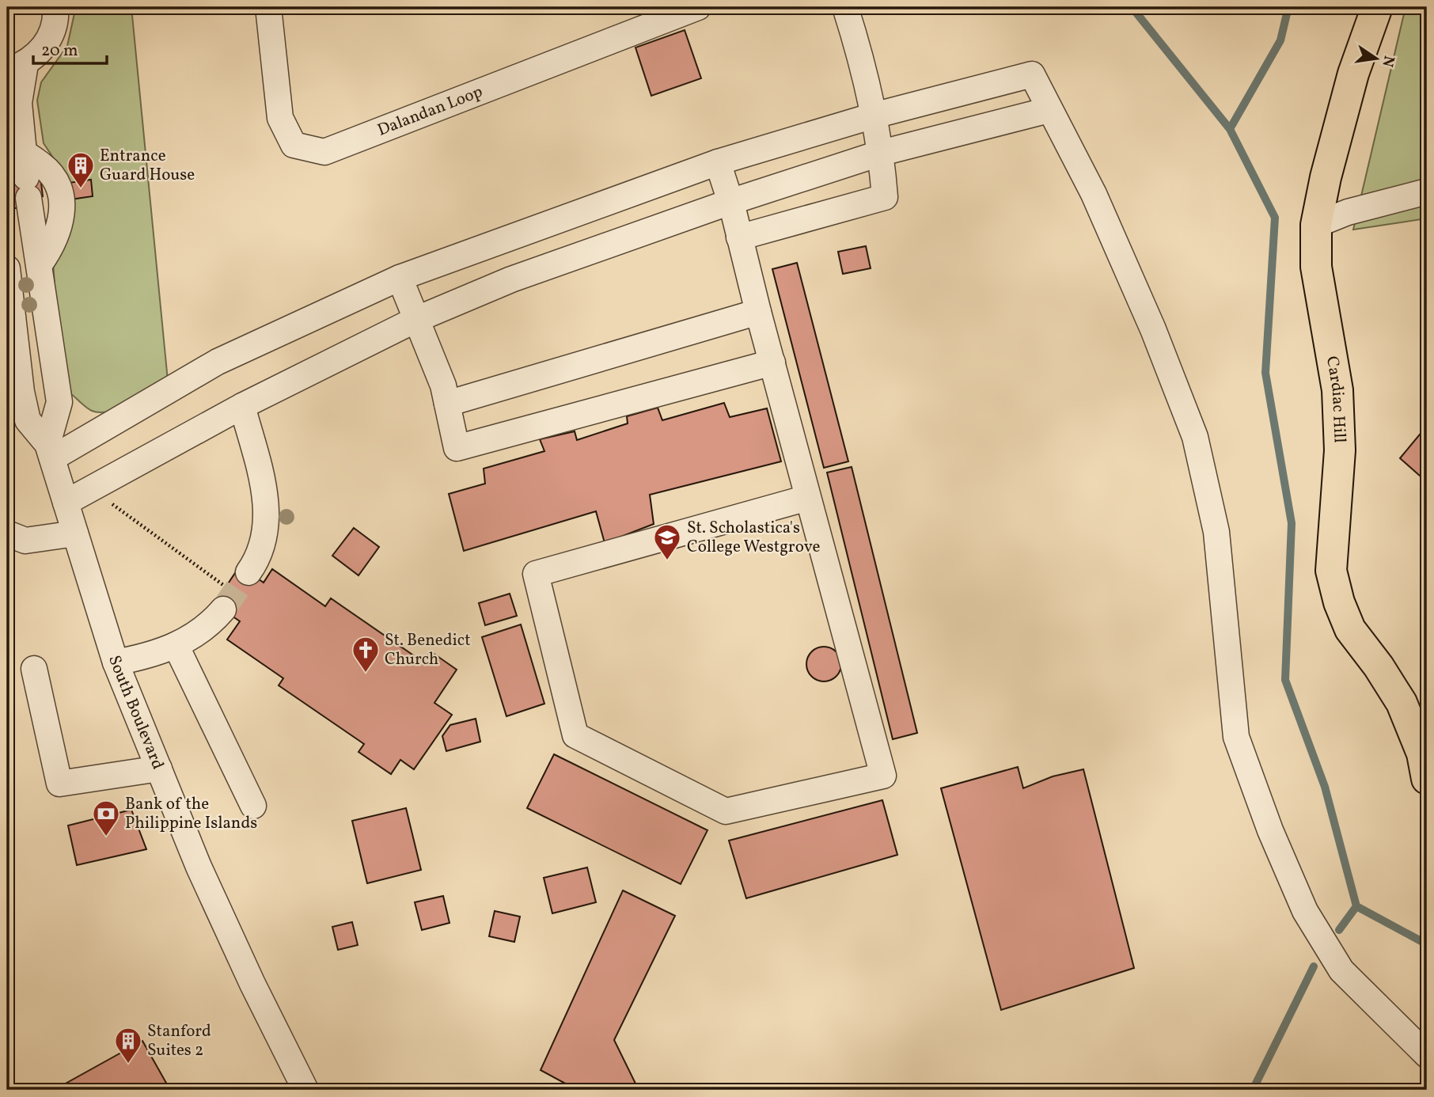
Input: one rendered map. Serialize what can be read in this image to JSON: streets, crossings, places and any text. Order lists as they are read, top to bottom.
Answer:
{
  "streets": {
    "main road": ["Cardiac Hill"],
    "street": ["Dalandan Loop", "South Boulevard"]
  },
  "places": {
    "building": ["Entrance Guard House", "Stanford Suites 2"],
    "school or university": ["St. Scholastica's College Westgrove"],
    "church": ["St. Benedict Church"],
    "bank": ["Bank of the Philippine Islands"]
  },
  "scale_bar": "20 m",
  "north": "right"
}
